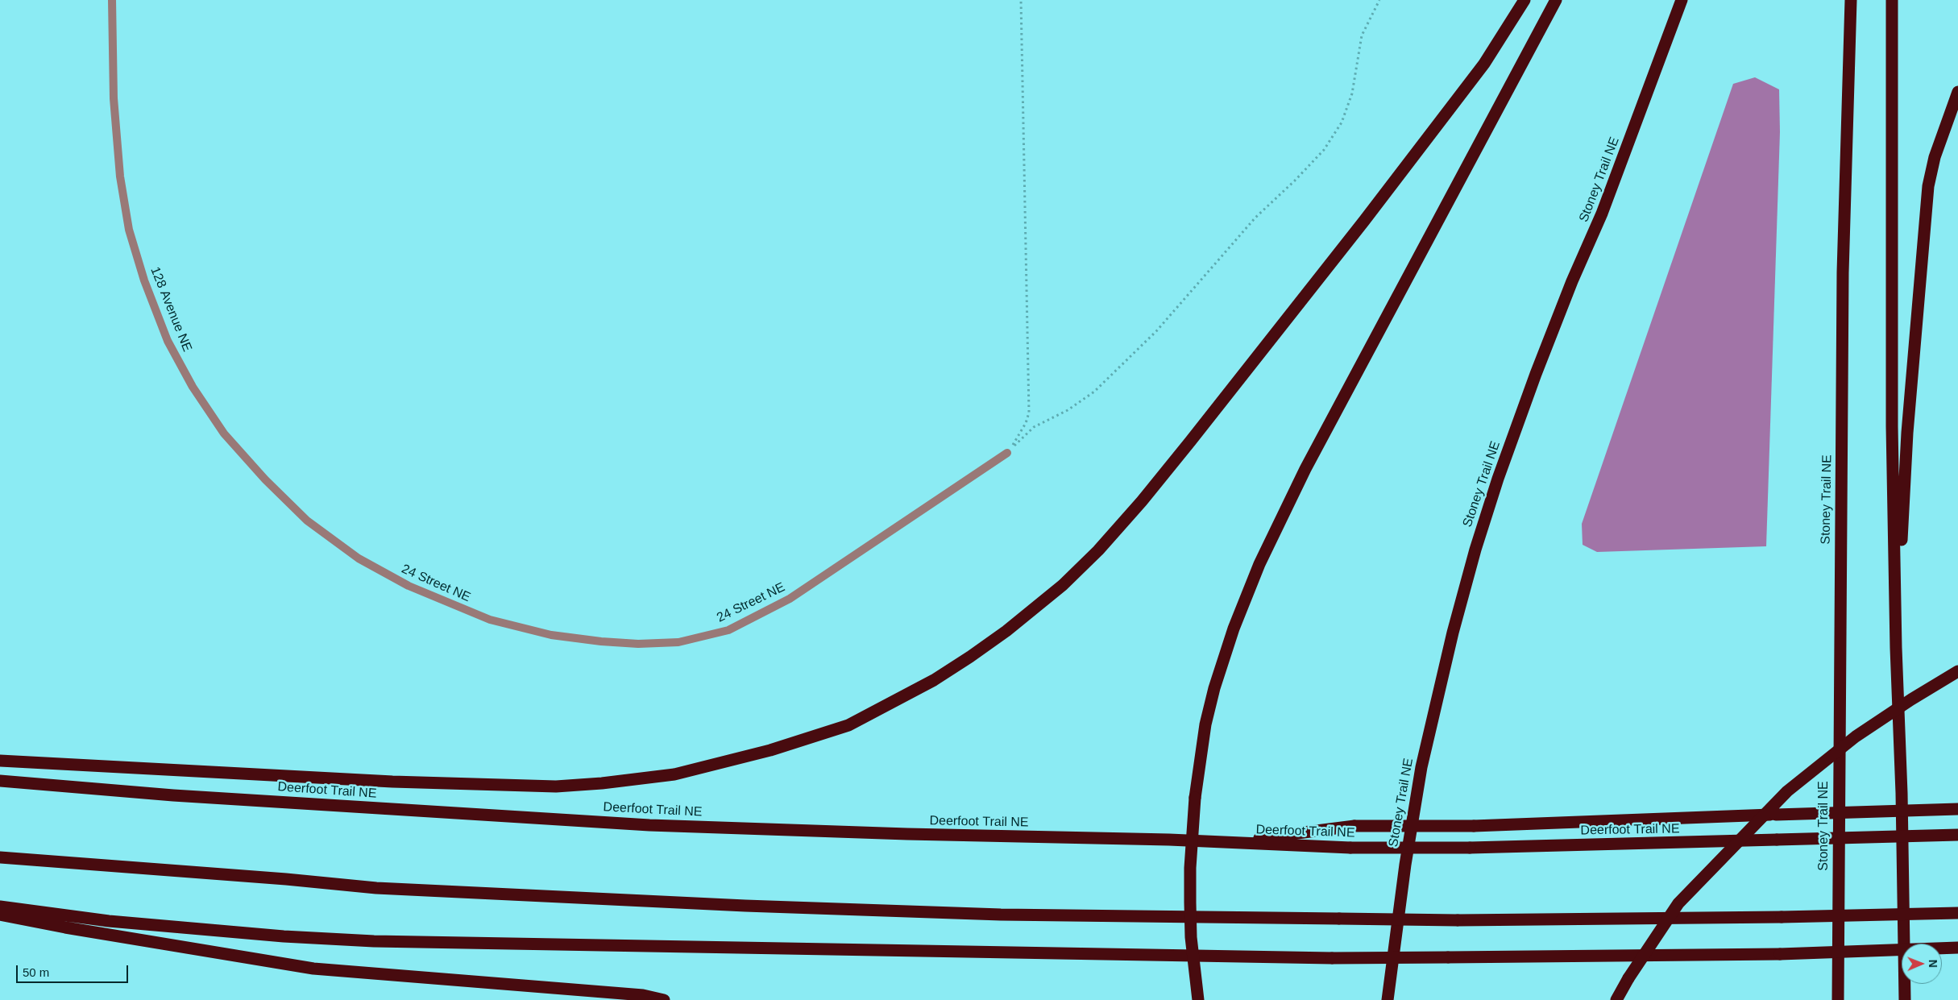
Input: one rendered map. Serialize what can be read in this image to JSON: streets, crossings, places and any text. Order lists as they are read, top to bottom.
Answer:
{
  "streets": {
    "highway": ["Stoney Trail NE", "Deerfoot Trail NE"],
    "street": ["128 Avenue NE", "24 Street NE"]
  },
  "crossings": [
    ["128 Avenue NE", "24 Street NE"]
  ],
  "scale_bar": "50 m",
  "north": "right"
}
